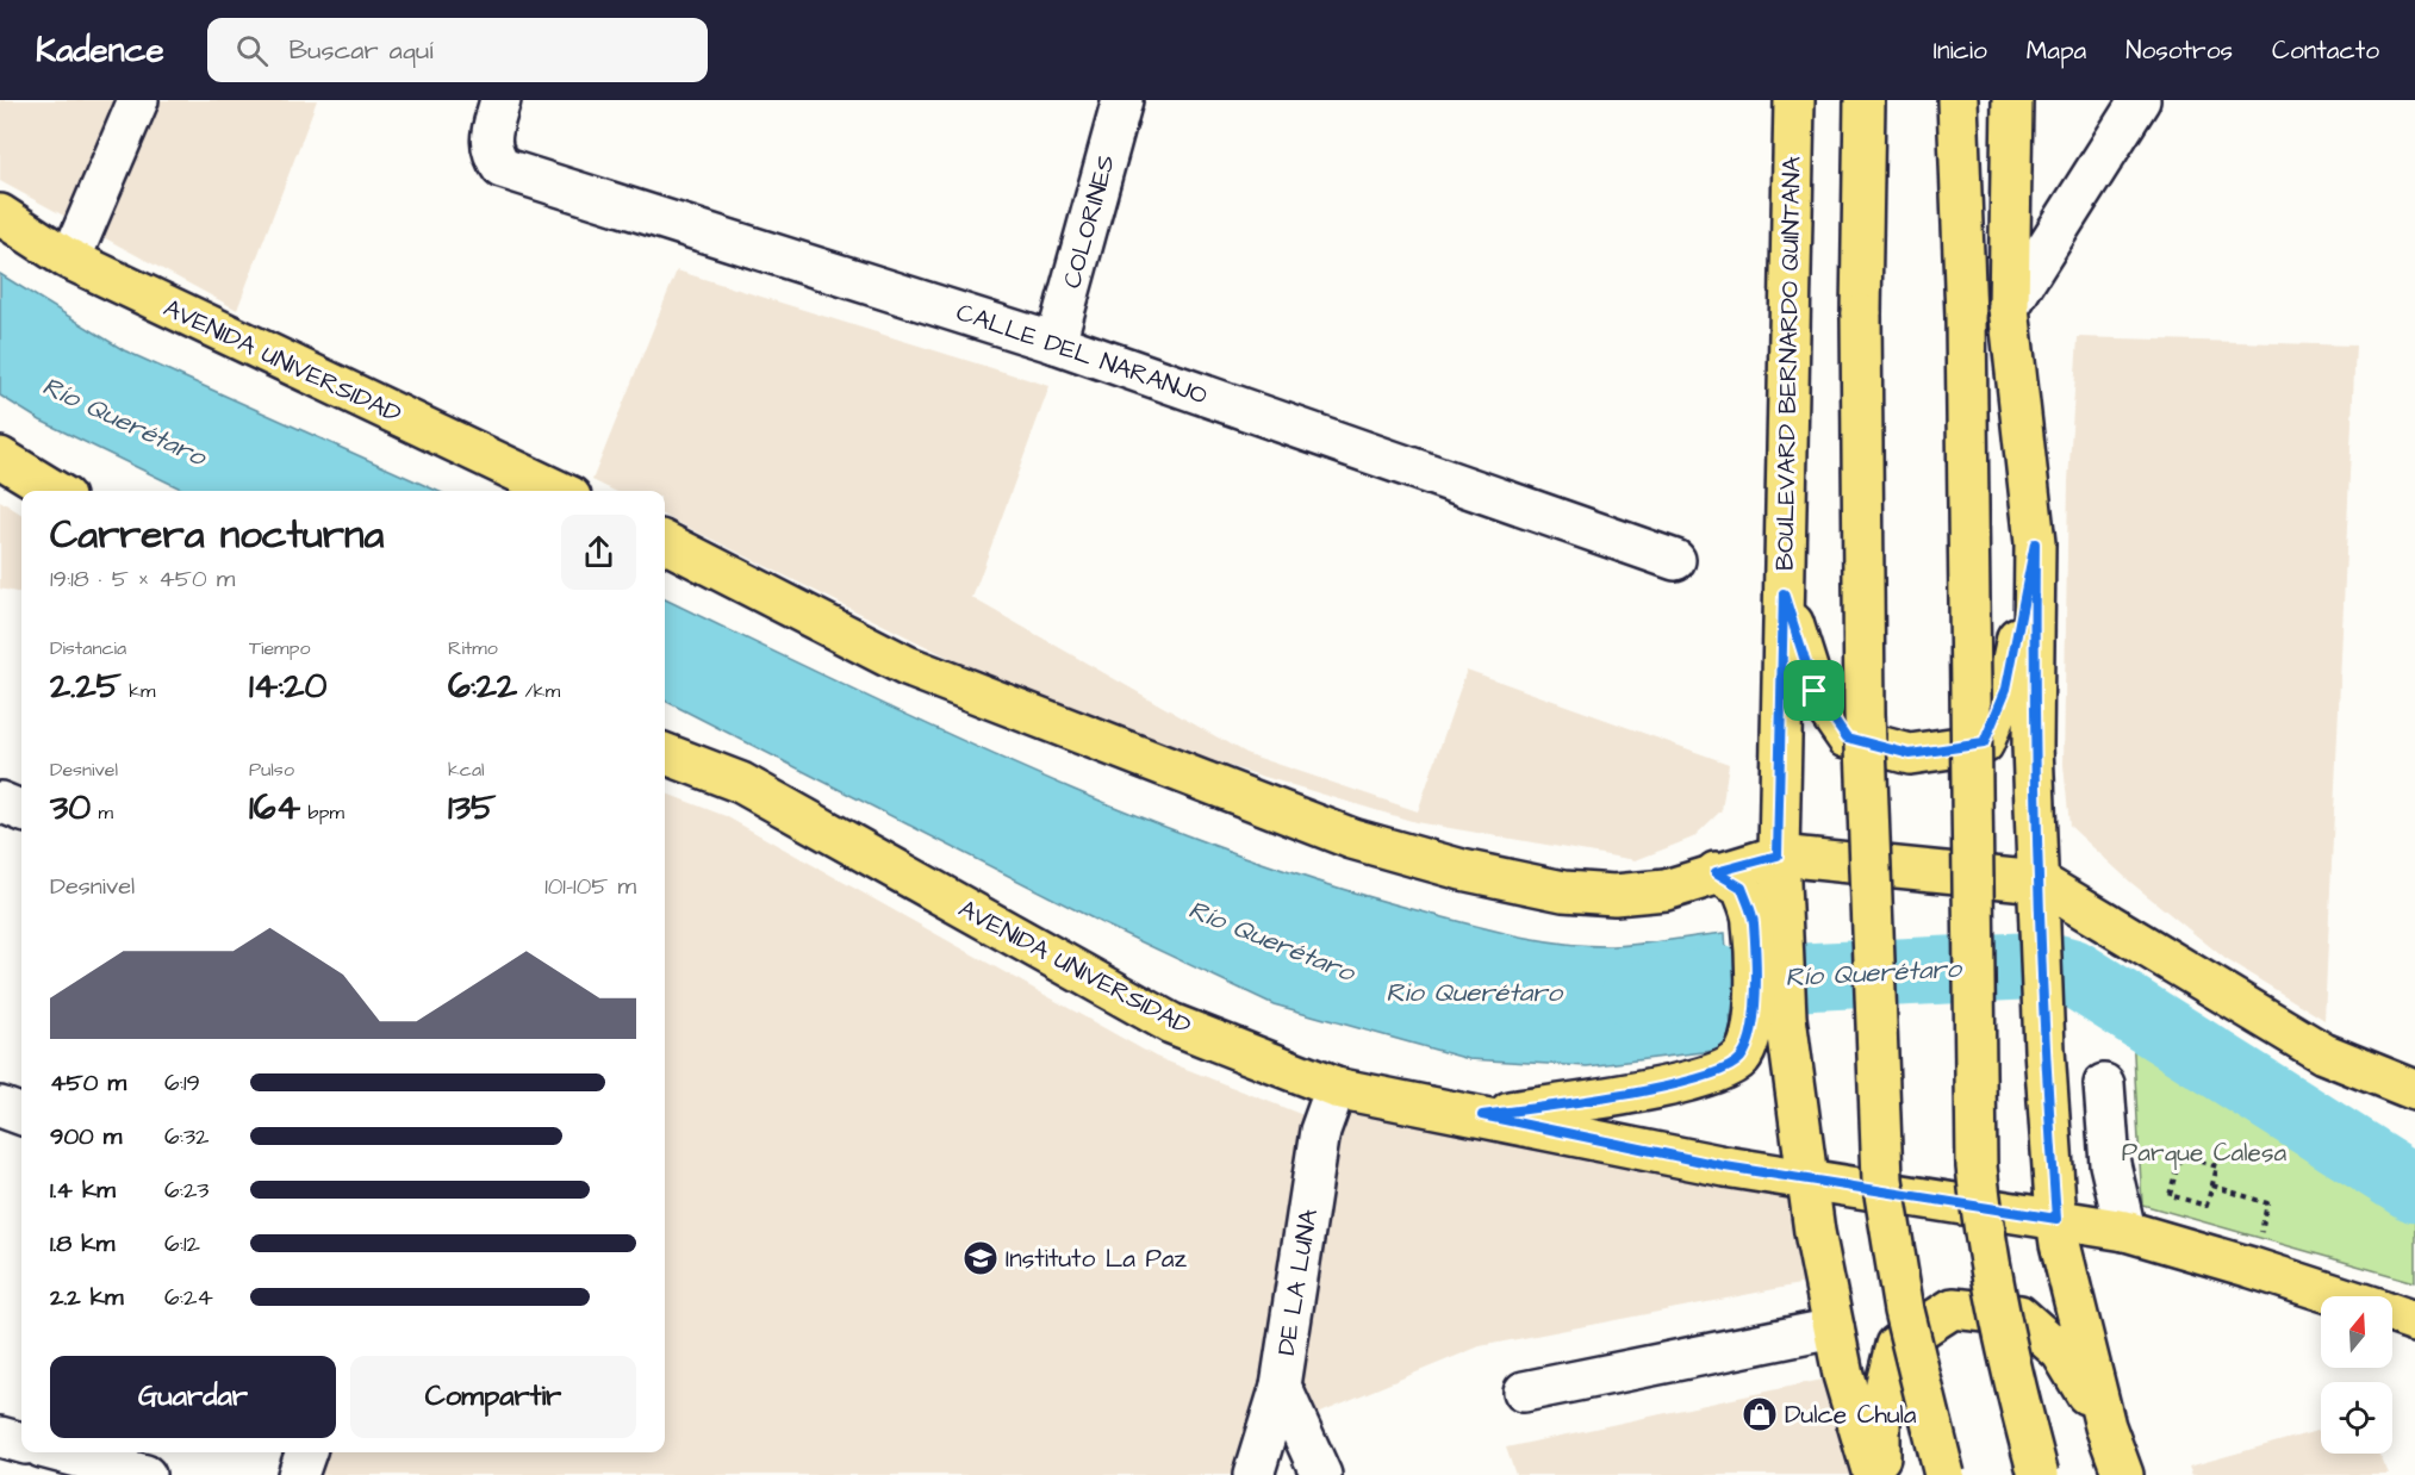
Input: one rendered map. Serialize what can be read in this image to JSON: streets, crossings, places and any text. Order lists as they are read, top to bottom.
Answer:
{
  "streets": {
    "main road": ["AVENIDA UNIVERSIDAD", "BOULEVARD BERNARDO QUINTANA"],
    "street": ["COLORINES", "CALLE DEL NARANJO", "DE LA LUNA"]
  },
  "crossings": [
    ["COLORINES", "CALLE DEL NARANJO"],
    ["AVENIDA UNIVERSIDAD", "BOULEVARD BERNARDO QUINTANA"],
    ["AVENIDA UNIVERSIDAD", "DE LA LUNA"]
  ],
  "water": ["Río Querétaro", "Rio Querétaro"],
  "parks": ["Parque Calesa"],
  "places": {
    "school or university": ["Instituto La Paz"],
    "shop": ["Dulce Chula"]
  },
  "north": "top",
  "page": {
    "header": "Kadence",
    "search": "Buscar aquí",
    "nav": [
      "Inicio",
      "Mapa",
      "Nosotros",
      "Contacto"
    ],
    "heading": ["Carrera nocturna", "19:18 · 5 × 450 m"],
    "stats": [
      ["Distancia", "2.25 km"],
      ["Tiempo", "14:20"],
      ["Ritmo", "6:22 /km"],
      ["Desnivel", "30 m"],
      ["Pulso", "164 bpm"],
      ["kcal", "135"]
    ],
    "chart": ["Desnivel", "101–105 m"],
    "list": [
      {
        "name": "450 m",
        "note": "6:19"
      },
      {
        "name": "900 m",
        "note": "6:32"
      },
      {
        "name": "1.4 km",
        "note": "6:23"
      },
      {
        "name": "1.8 km",
        "note": "6:12"
      },
      {
        "name": "2.2 km",
        "note": "6:24"
      }
    ],
    "buttons": ["Guardar", "Compartir"]
  }
}
